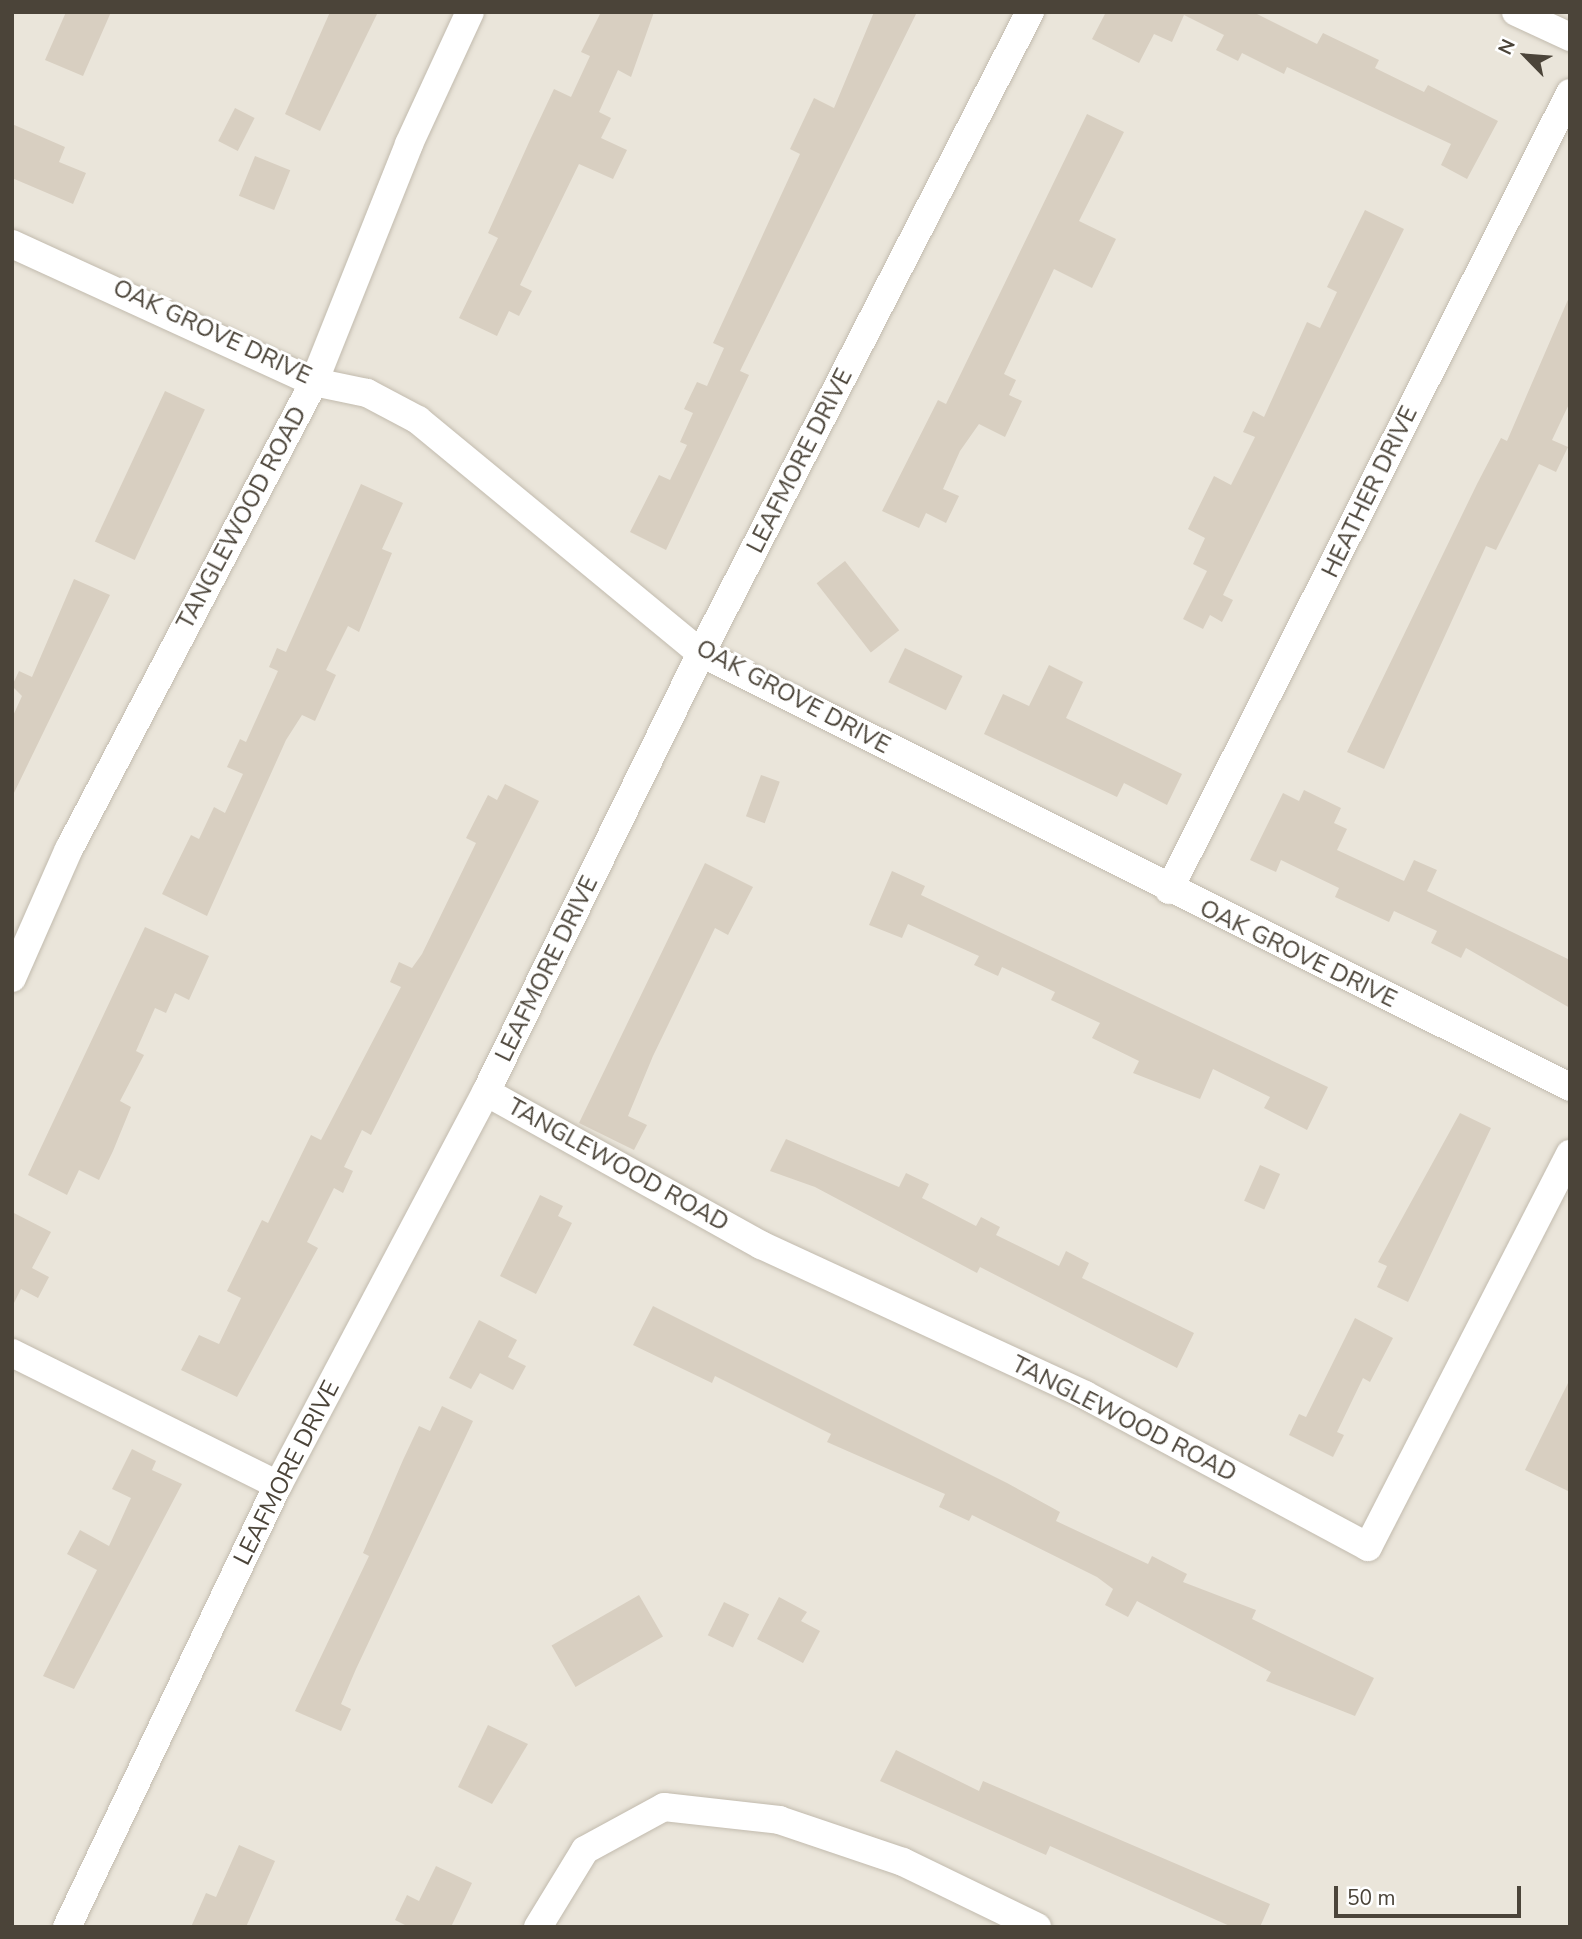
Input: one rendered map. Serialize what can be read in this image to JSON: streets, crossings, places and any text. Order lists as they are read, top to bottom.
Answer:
{
  "streets": {
    "street": [
      "OAK GROVE DRIVE",
      "LEAFMORE DRIVE",
      "HEATHER DRIVE",
      "TANGLEWOOD ROAD"
    ]
  },
  "crossings": [
    ["OAK GROVE DRIVE", "LEAFMORE DRIVE"],
    ["OAK GROVE DRIVE", "HEATHER DRIVE"],
    ["OAK GROVE DRIVE", "TANGLEWOOD ROAD"],
    ["LEAFMORE DRIVE", "TANGLEWOOD ROAD"]
  ],
  "scale_bar": "50 m",
  "north": "top left"
}
